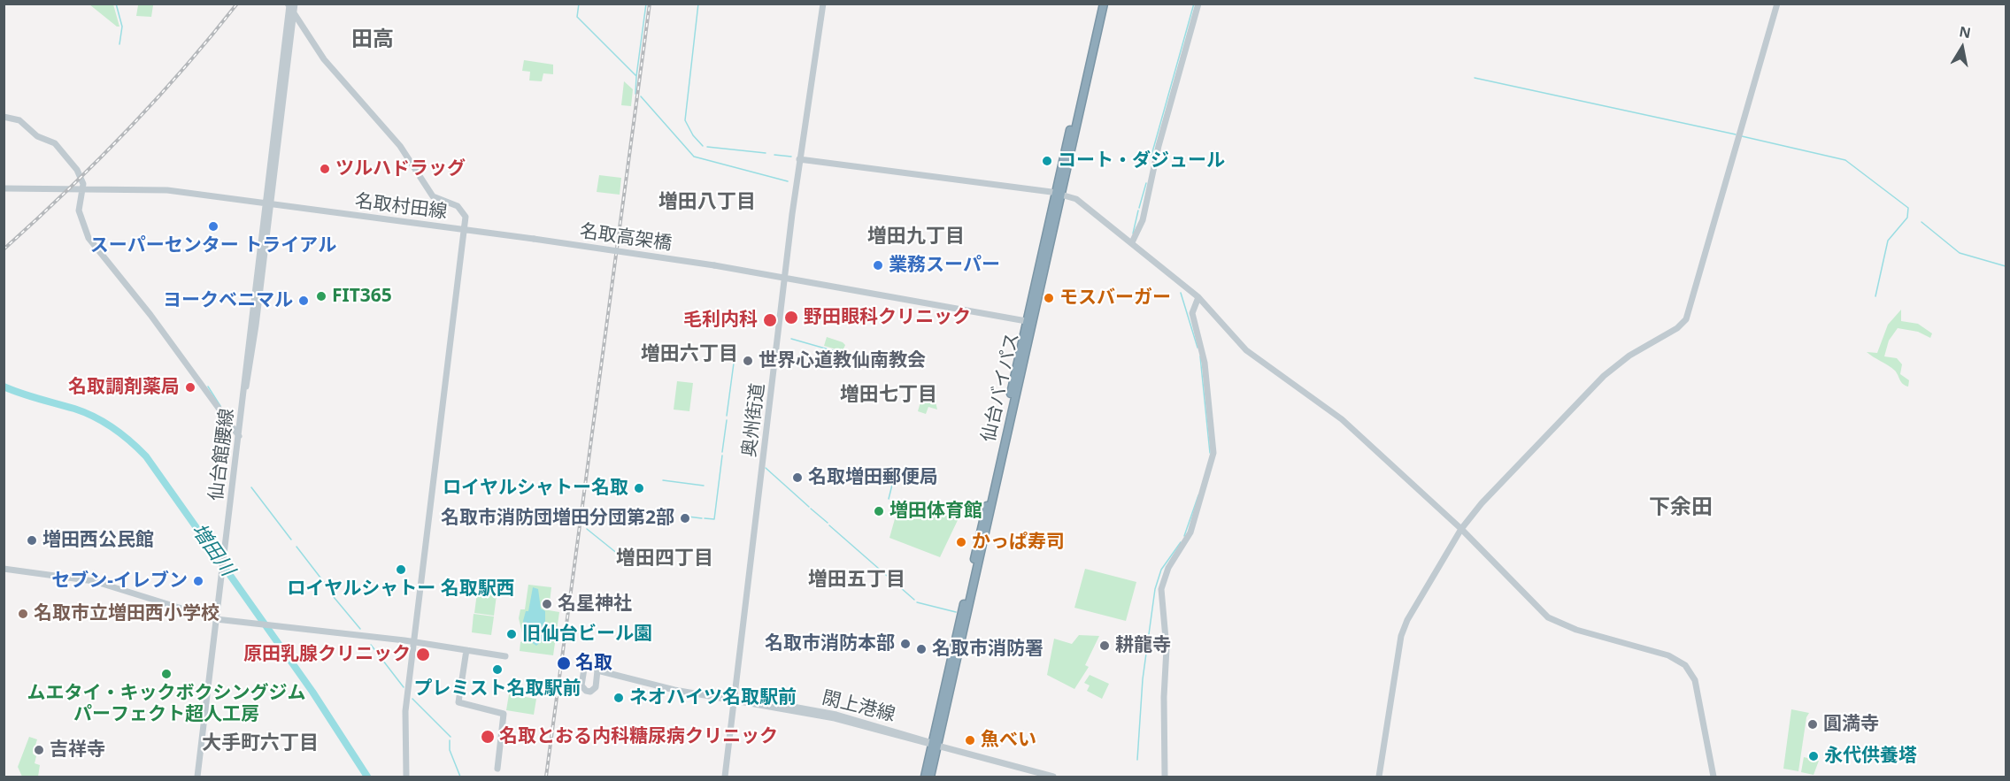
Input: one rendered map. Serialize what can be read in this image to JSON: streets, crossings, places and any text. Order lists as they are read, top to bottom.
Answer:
{
  "streets": {
    "highway": ["仙台バイパス"],
    "street": [
      "名取村田線",
      "名取高架橋",
      "奥州街道",
      "仙台館腰線",
      "閖上港線"
    ]
  },
  "crossings": [
    ["名取村田線", "名取高架橋"],
    ["名取村田線", "仙台館腰線"],
    ["名取高架橋", "奥州街道"],
    ["仙台バイパス", "閖上港線"],
    ["奥州街道", "閖上港線"]
  ],
  "districts": [
    "田高",
    "増田八丁目",
    "増田九丁目",
    "増田六丁目",
    "増田七丁目",
    "下余田",
    "増田四丁目",
    "増田五丁目",
    "大手町六丁目"
  ],
  "water": ["増田川"],
  "places": [
    "コート・ダジュール",
    "ツルハドラッグ",
    "スーパーセンター トライアル",
    "業務スーパー",
    "FIT365",
    "モスバーガー",
    "ヨークベニマル",
    "野田眼科クリニック",
    "毛利内科",
    "世界心道教仙南教会",
    "名取調剤薬局",
    "名取増田郵便局",
    "ロイヤルシャトー名取",
    "増田体育館",
    "名取市消防団増田分団第2部",
    "増田西公民館",
    "かっぱ寿司",
    "ロイヤルシャトー 名取駅西",
    "セブン-イレブン",
    "名星神社",
    "名取市立増田西小学校",
    "旧仙台ビール園",
    "名取市消防本部",
    "耕龍寺",
    "名取市消防署",
    "原田乳腺クリニック",
    "名取",
    "プレミスト名取駅前",
    "ムエタイ・キックボクシングジム パーフェクト超人工房",
    "ネオハイツ名取駅前",
    "圓満寺",
    "名取とおる内科糖尿病クリニック",
    "魚べい",
    "吉祥寺",
    "永代供養塔"
  ],
  "north": "top"
}
